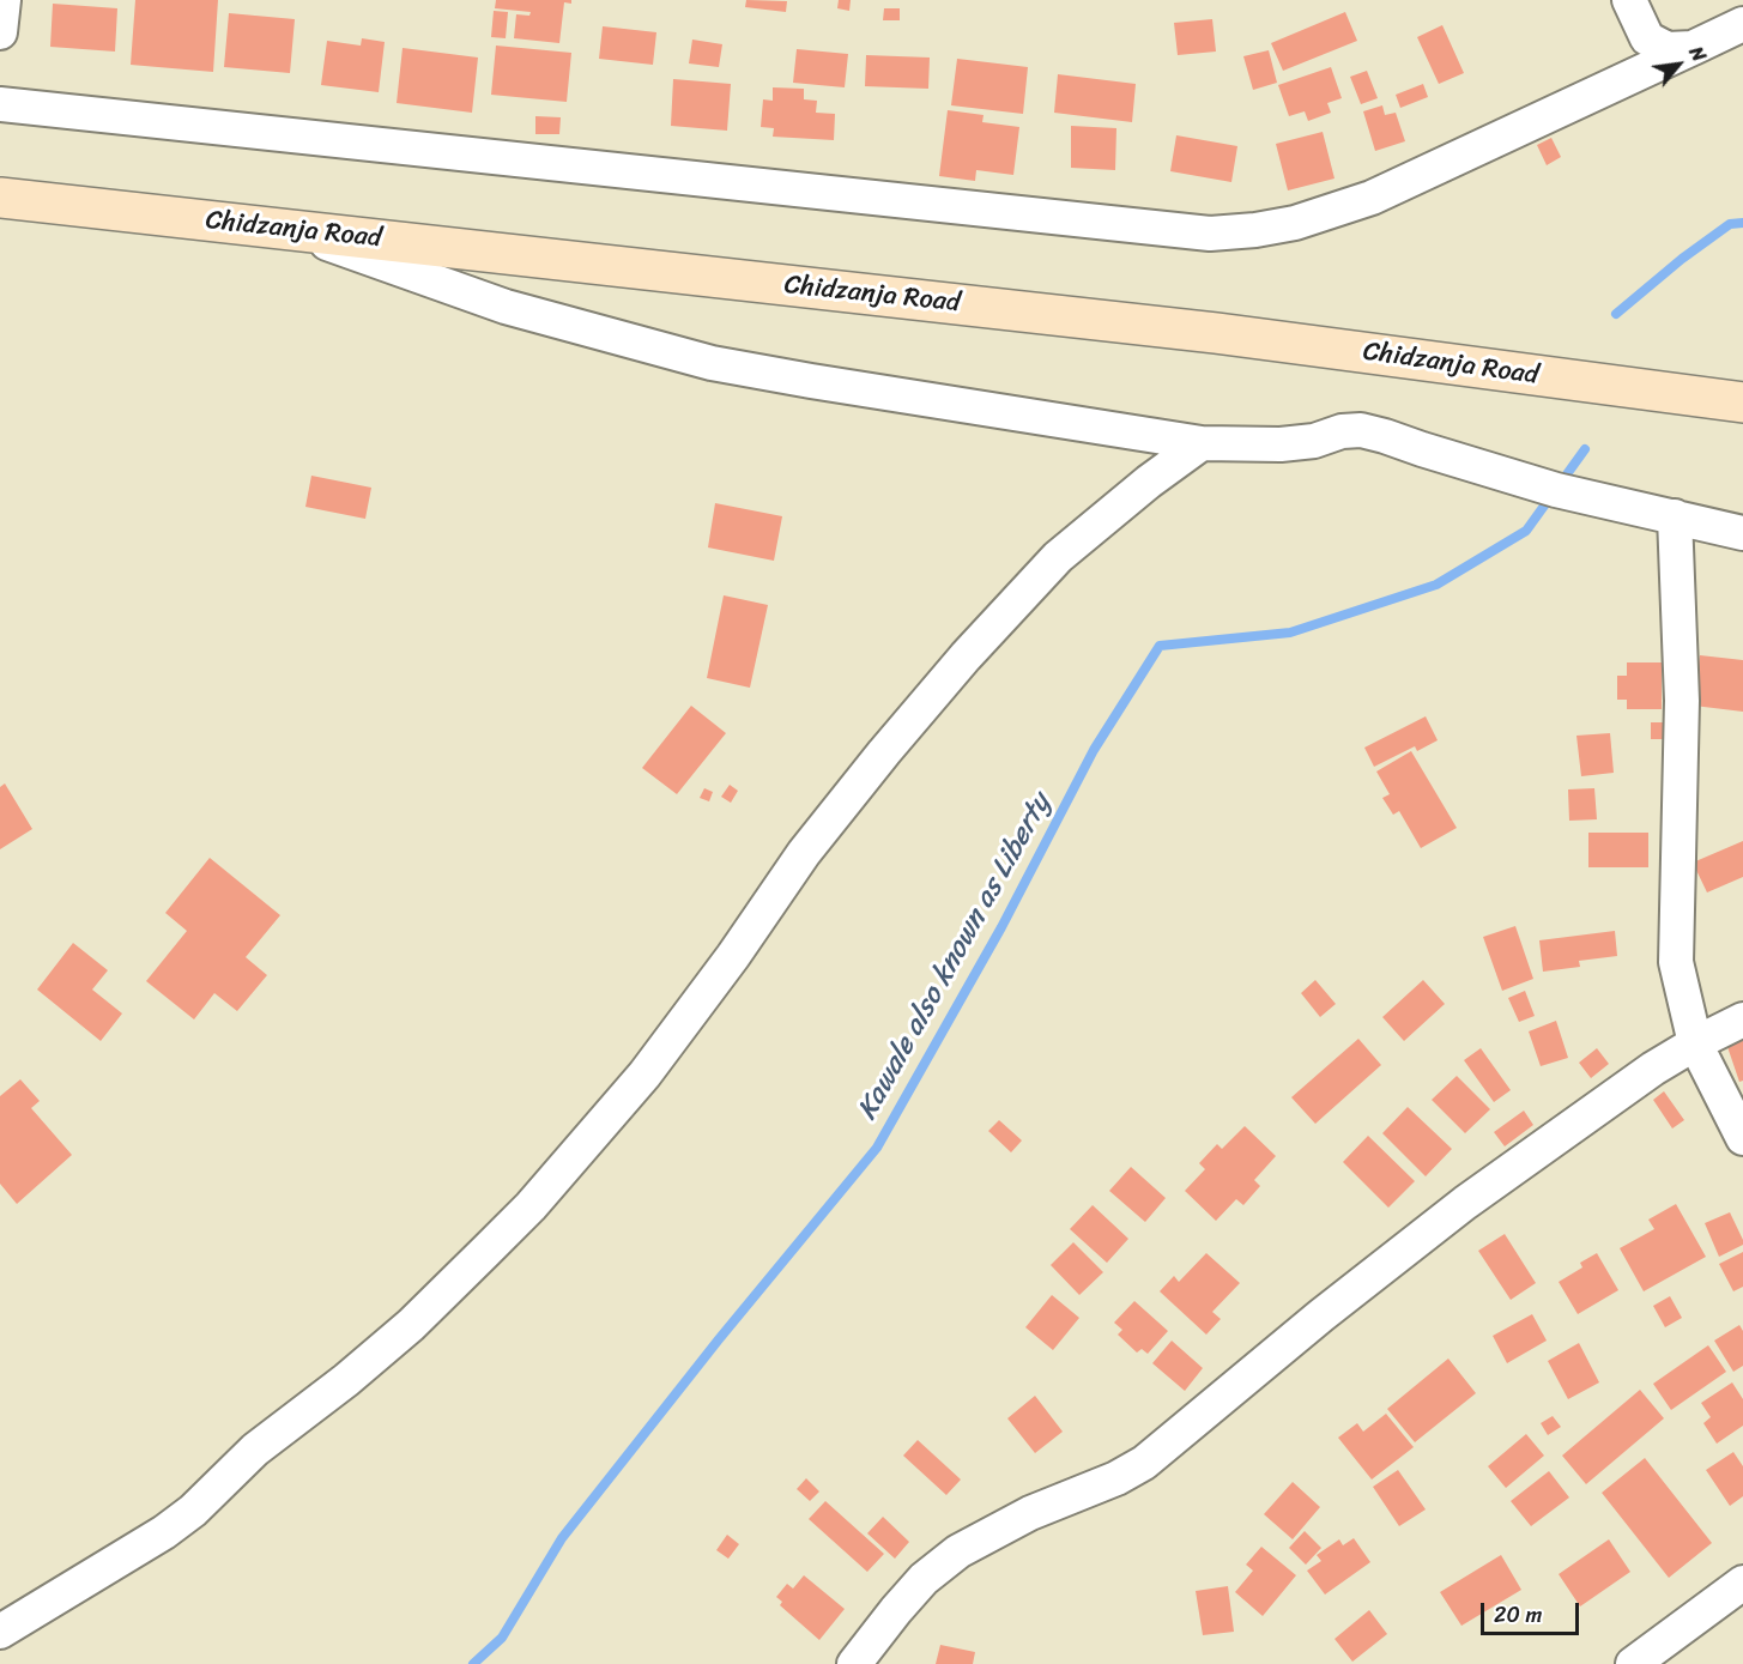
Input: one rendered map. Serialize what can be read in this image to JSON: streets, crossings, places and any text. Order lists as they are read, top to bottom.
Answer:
{
  "streets": {
    "street": ["Chidzanja Road"]
  },
  "water": ["Kawale also known as Liberty"],
  "scale_bar": "20 m",
  "north": "top right"
}
